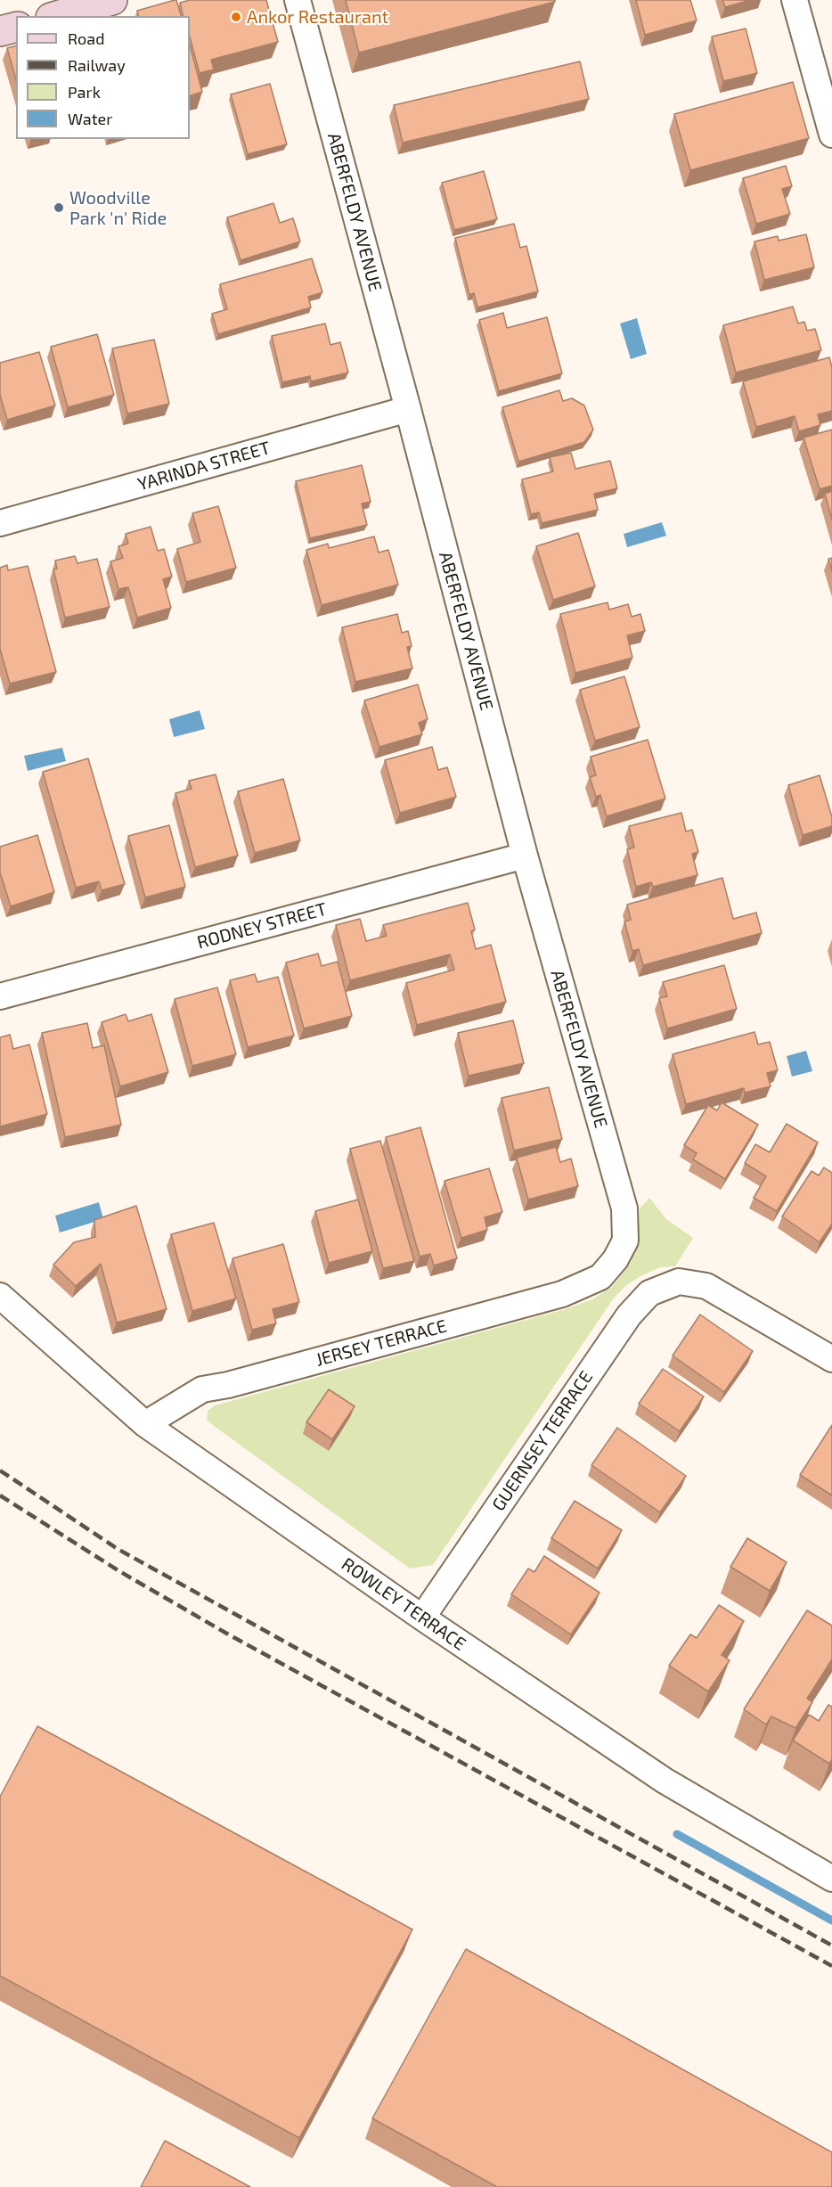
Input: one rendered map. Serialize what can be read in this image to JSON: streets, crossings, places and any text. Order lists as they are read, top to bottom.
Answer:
{
  "streets": {
    "street": [
      "ABERFELDY AVENUE",
      "YARINDA STREET",
      "RODNEY STREET",
      "JERSEY TERRACE",
      "GUERNSEY TERRACE",
      "ROWLEY TERRACE"
    ]
  },
  "crossings": [
    ["ABERFELDY AVENUE", "YARINDA STREET"],
    ["ABERFELDY AVENUE", "RODNEY STREET"],
    ["ABERFELDY AVENUE", "JERSEY TERRACE"],
    ["JERSEY TERRACE", "ROWLEY TERRACE"],
    ["GUERNSEY TERRACE", "ROWLEY TERRACE"]
  ],
  "places": ["Ankor Restaurant", "Woodville Park 'n' Ride"],
  "legend": [
    "Road",
    "Railway",
    "Park",
    "Water"
  ]
}
